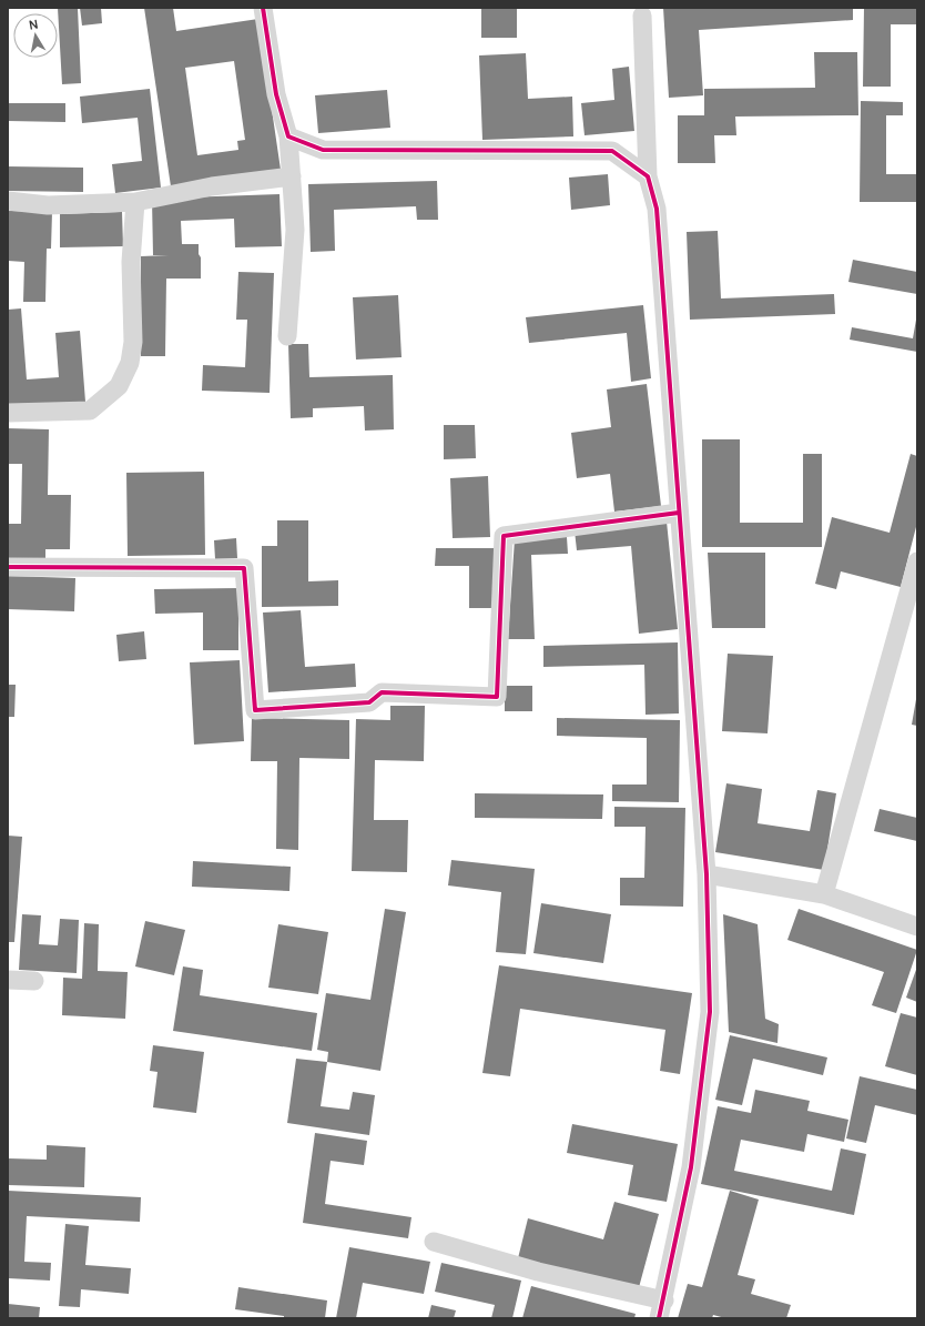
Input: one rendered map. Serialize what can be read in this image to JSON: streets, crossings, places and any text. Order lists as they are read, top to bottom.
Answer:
{
  "north": "top"
}
